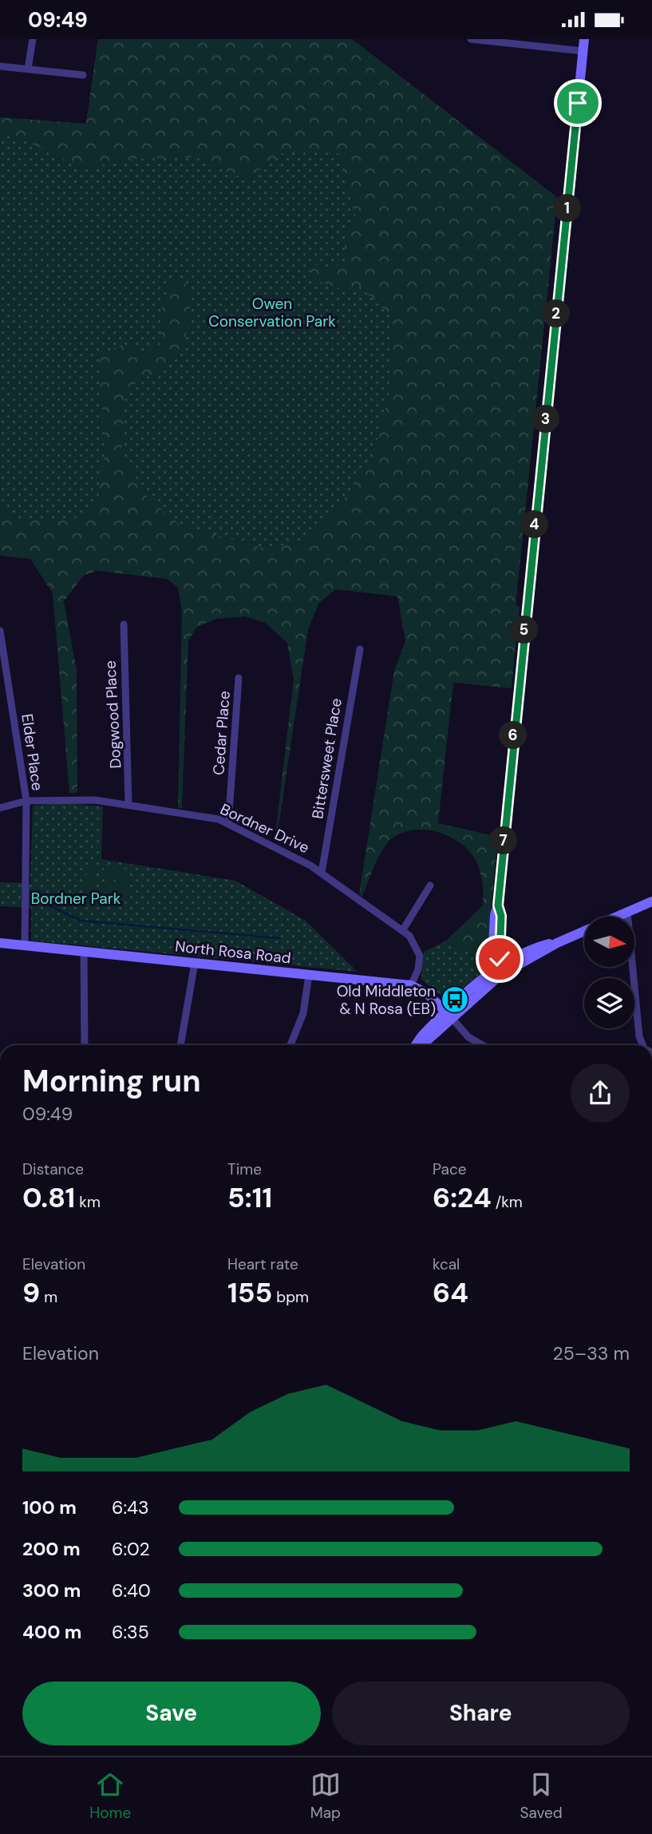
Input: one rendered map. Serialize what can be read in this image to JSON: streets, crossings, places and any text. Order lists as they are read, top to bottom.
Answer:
{
  "streets": {
    "street": [
      "Dogwood Place",
      "Cedar Place",
      "Elder Place",
      "Bittersweet Place",
      "Bordner Drive",
      "North Rosa Road"
    ]
  },
  "crossings": [
    ["Dogwood Place", "Bordner Drive"],
    ["Cedar Place", "Bordner Drive"],
    ["Elder Place", "Bordner Drive"],
    ["Elder Place", "North Rosa Road"],
    ["Bittersweet Place", "Bordner Drive"],
    ["Bordner Drive", "North Rosa Road"]
  ],
  "parks": ["Owen Conservation Park", "Bordner Park"],
  "places": {
    "bus stop": ["Old Middleton & N Rosa (EB)"]
  },
  "north": "right",
  "page": {
    "status": "09:49",
    "pins": [
      "1",
      "2",
      "3",
      "4",
      "5",
      "6",
      "7"
    ],
    "heading": ["Morning run", "09:49"],
    "stats": [
      ["Distance", "0.81 km"],
      ["Time", "5:11"],
      ["Pace", "6:24 /km"],
      ["Elevation", "9 m"],
      ["Heart rate", "155 bpm"],
      ["kcal", "64"]
    ],
    "chart": ["Elevation", "25–33 m"],
    "list": [
      {
        "name": "100 m",
        "note": "6:43"
      },
      {
        "name": "200 m",
        "note": "6:02"
      },
      {
        "name": "300 m",
        "note": "6:40"
      },
      {
        "name": "400 m",
        "note": "6:35"
      }
    ],
    "buttons": ["Save", "Share"],
    "tabs": ["Home", "Map", "Saved"]
  }
}
